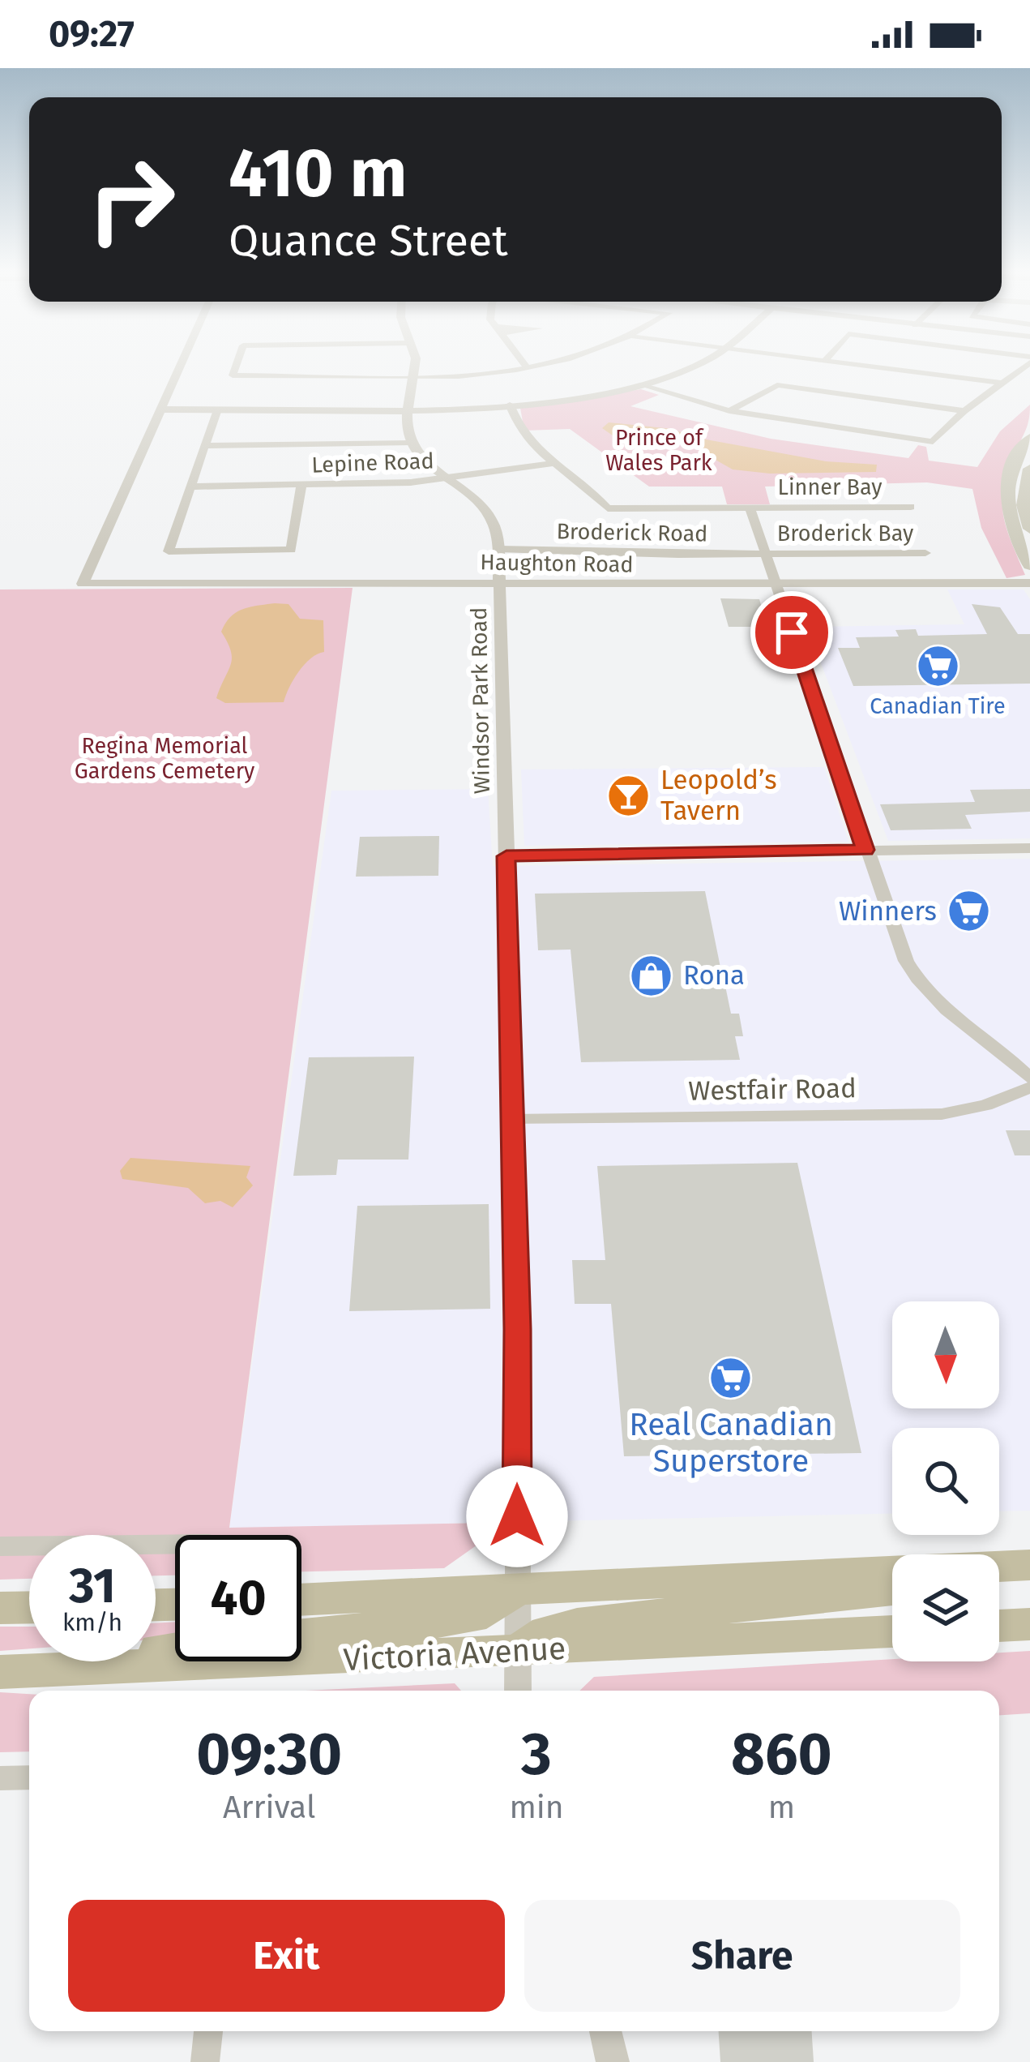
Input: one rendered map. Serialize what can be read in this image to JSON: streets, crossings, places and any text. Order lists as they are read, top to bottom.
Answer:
{
  "streets": {
    "highway": ["Victoria Avenue"],
    "street": [
      "Lepine Road",
      "Linner Bay",
      "Broderick Road",
      "Broderick Bay",
      "Haughton Road",
      "Windsor Park Road",
      "Westfair Road"
    ]
  },
  "crossings": [
    ["Lepine Road", "Linner Bay"],
    ["Lepine Road", "Windsor Park Road"],
    ["Broderick Road", "Broderick Bay"],
    ["Broderick Road", "Windsor Park Road"],
    ["Haughton Road", "Windsor Park Road"],
    ["Windsor Park Road", "Westfair Road"],
    ["Windsor Park Road", "Victoria Avenue"]
  ],
  "parks": ["Prince of Wales Park", "Regina Memorial Gardens Cemetery"],
  "places": {
    "supermarket": ["Canadian Tire", "Winners", "Real Canadian Superstore"],
    "bar": ["Leopold’s Tavern"],
    "shop": ["Rona"]
  },
  "north": "bottom",
  "page": {
    "status": "09:27",
    "turn": ["410 m", "Quance Street"],
    "speed": "31 km/h",
    "limit": "40",
    "eta": [
      "09:30",
      "Arrival",
      "3",
      "min",
      "860",
      "m"
    ],
    "buttons": ["Exit", "Share"]
  }
}
